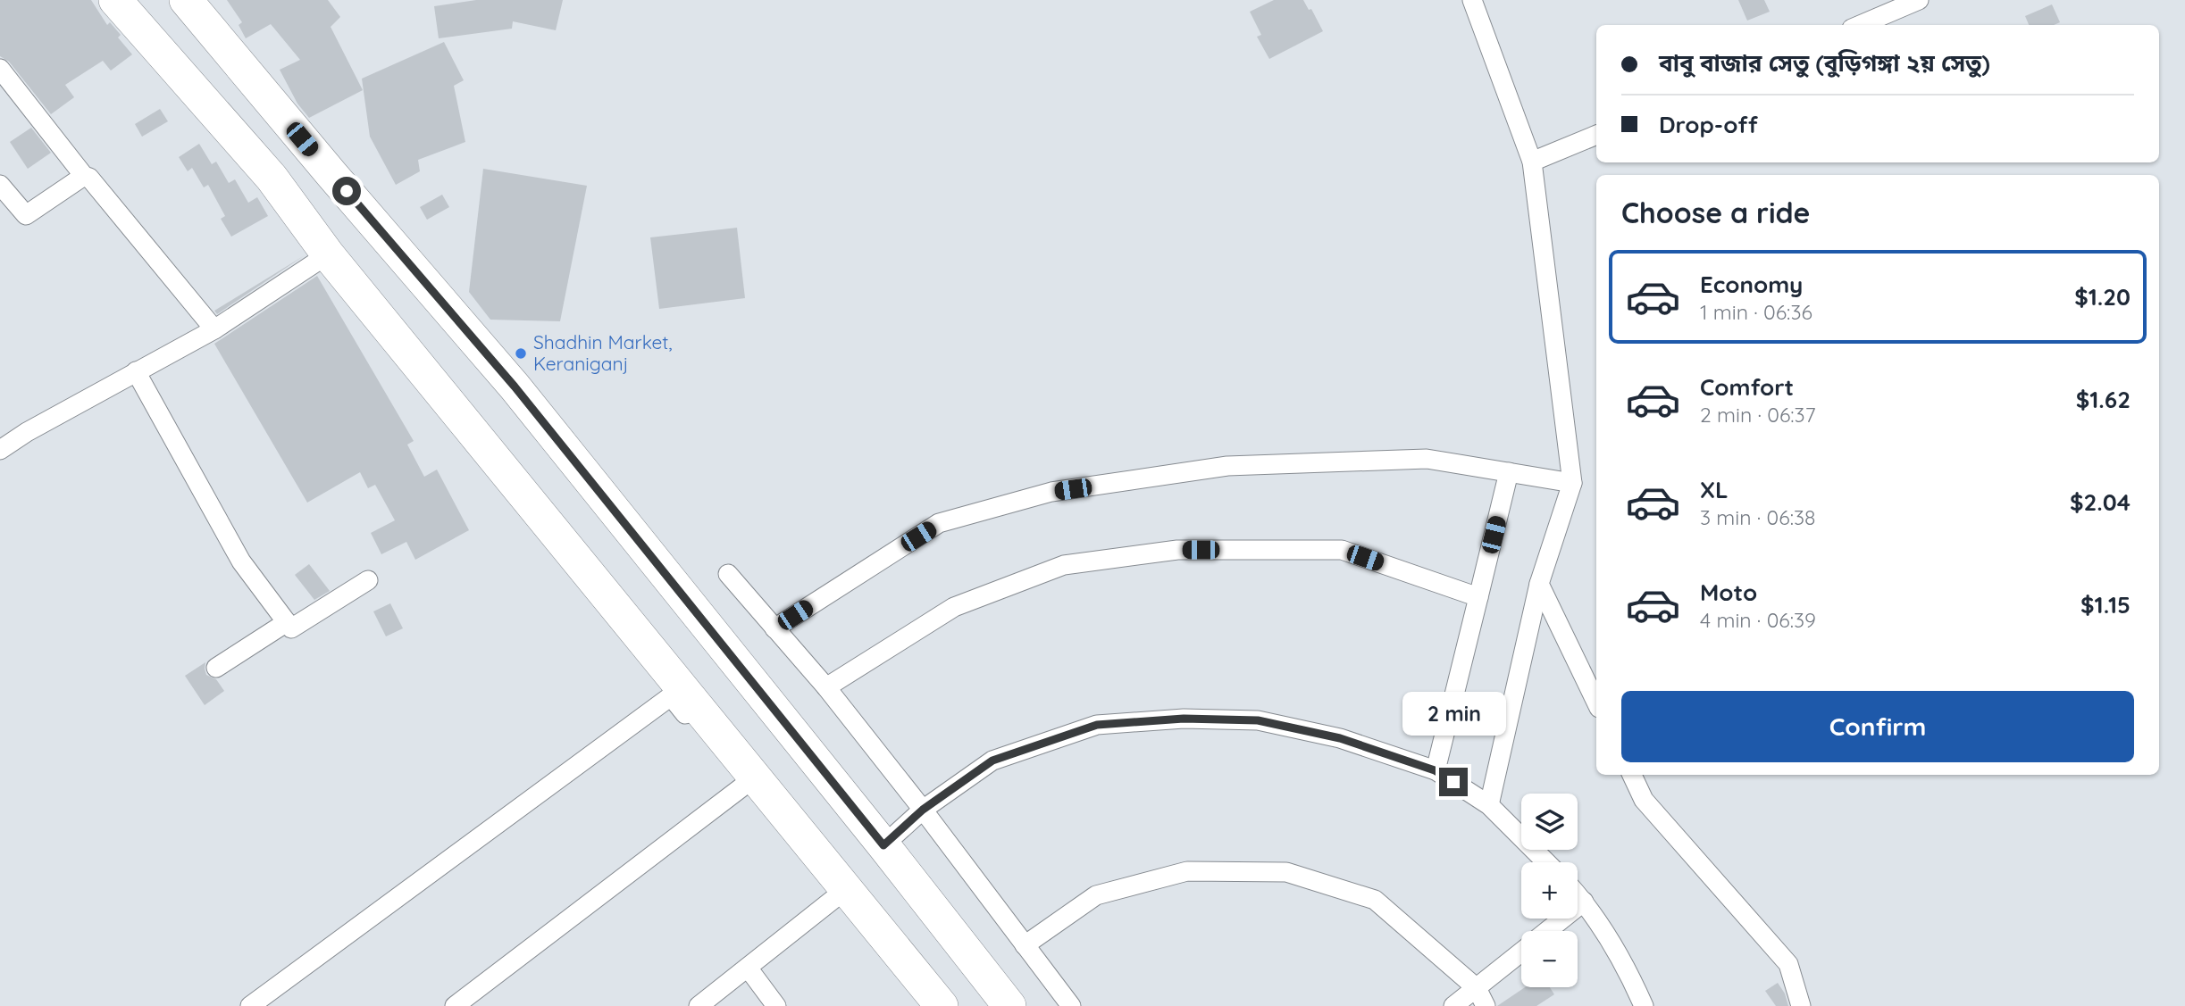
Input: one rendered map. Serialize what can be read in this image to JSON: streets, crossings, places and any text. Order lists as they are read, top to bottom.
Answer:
{
  "places": ["Shadhin Market, Keraniganj"],
  "page": {
    "banner": ["বাবু বাজার সেতু (বুড়িগঙ্গা ২য় সেতু)", "Drop-off"],
    "heading": "Choose a ride",
    "list": [
      {
        "name": "Economy",
        "note": "1 min · 06:36",
        "value": "$1.20"
      },
      {
        "name": "Comfort",
        "note": "2 min · 06:37",
        "value": "$1.62"
      },
      {
        "name": "XL",
        "note": "3 min · 06:38",
        "value": "$2.04"
      },
      {
        "name": "Moto",
        "note": "4 min · 06:39",
        "value": "$1.15"
      }
    ],
    "buttons": "Confirm",
    "bubble": "2 min",
    "map_buttons": ["+", "−"]
  }
}
